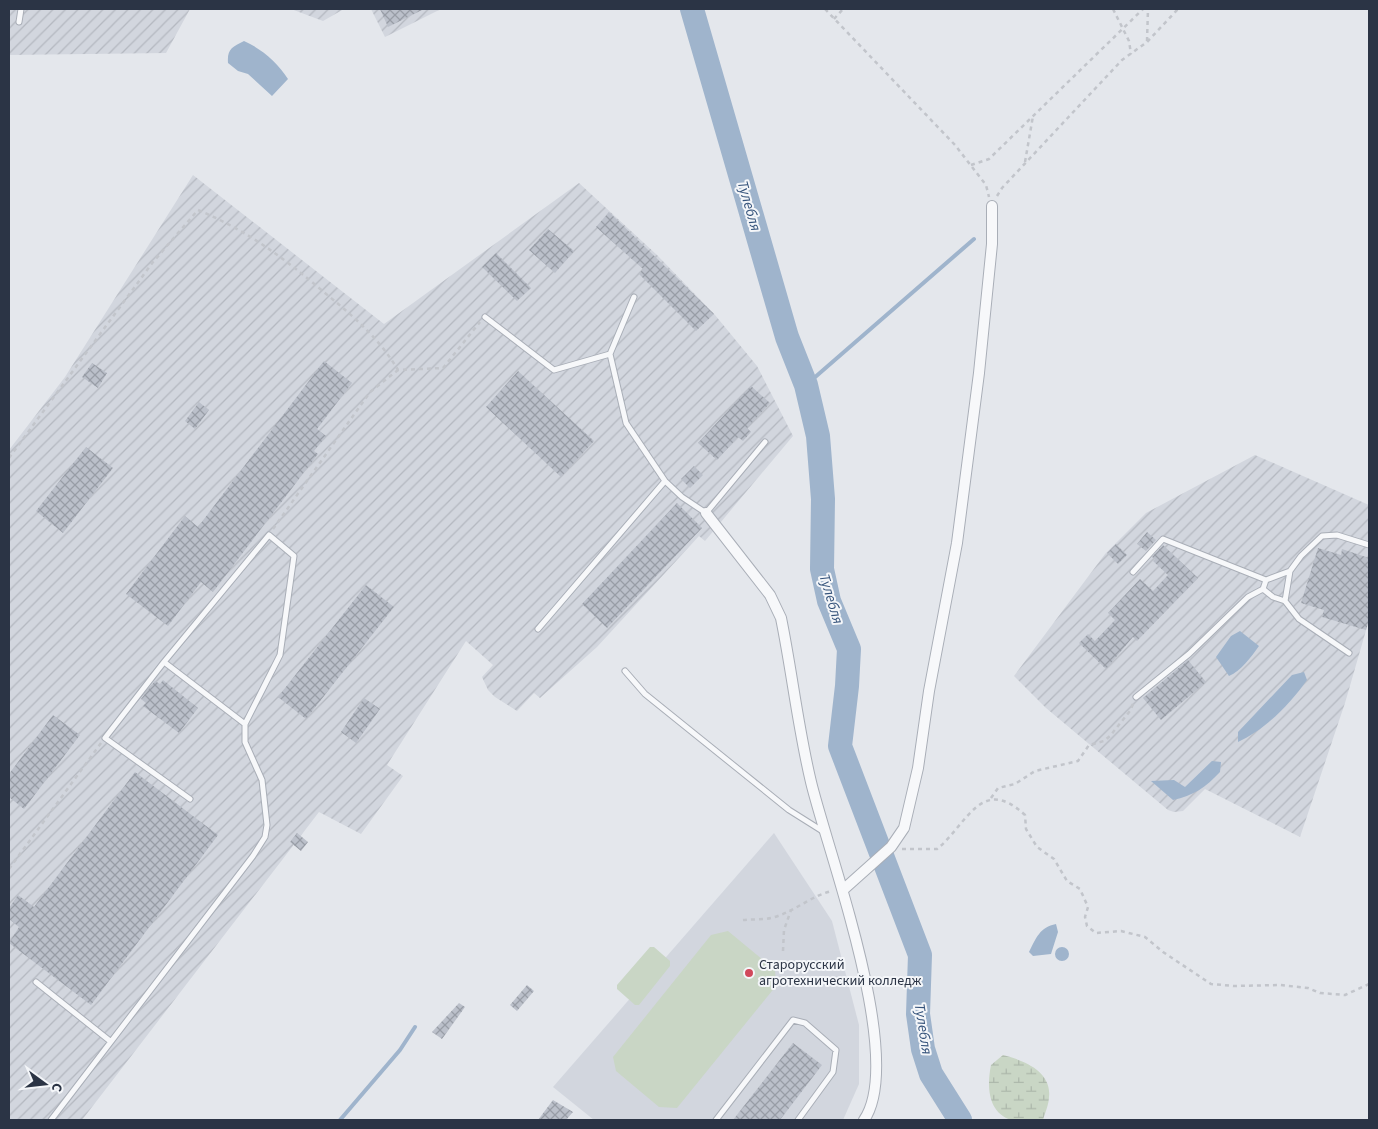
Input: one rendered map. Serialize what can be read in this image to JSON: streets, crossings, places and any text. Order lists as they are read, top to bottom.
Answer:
{
  "water": ["Тулебля"],
  "places": ["Старорусский агротехнический колледж"],
  "north": "right"
}
